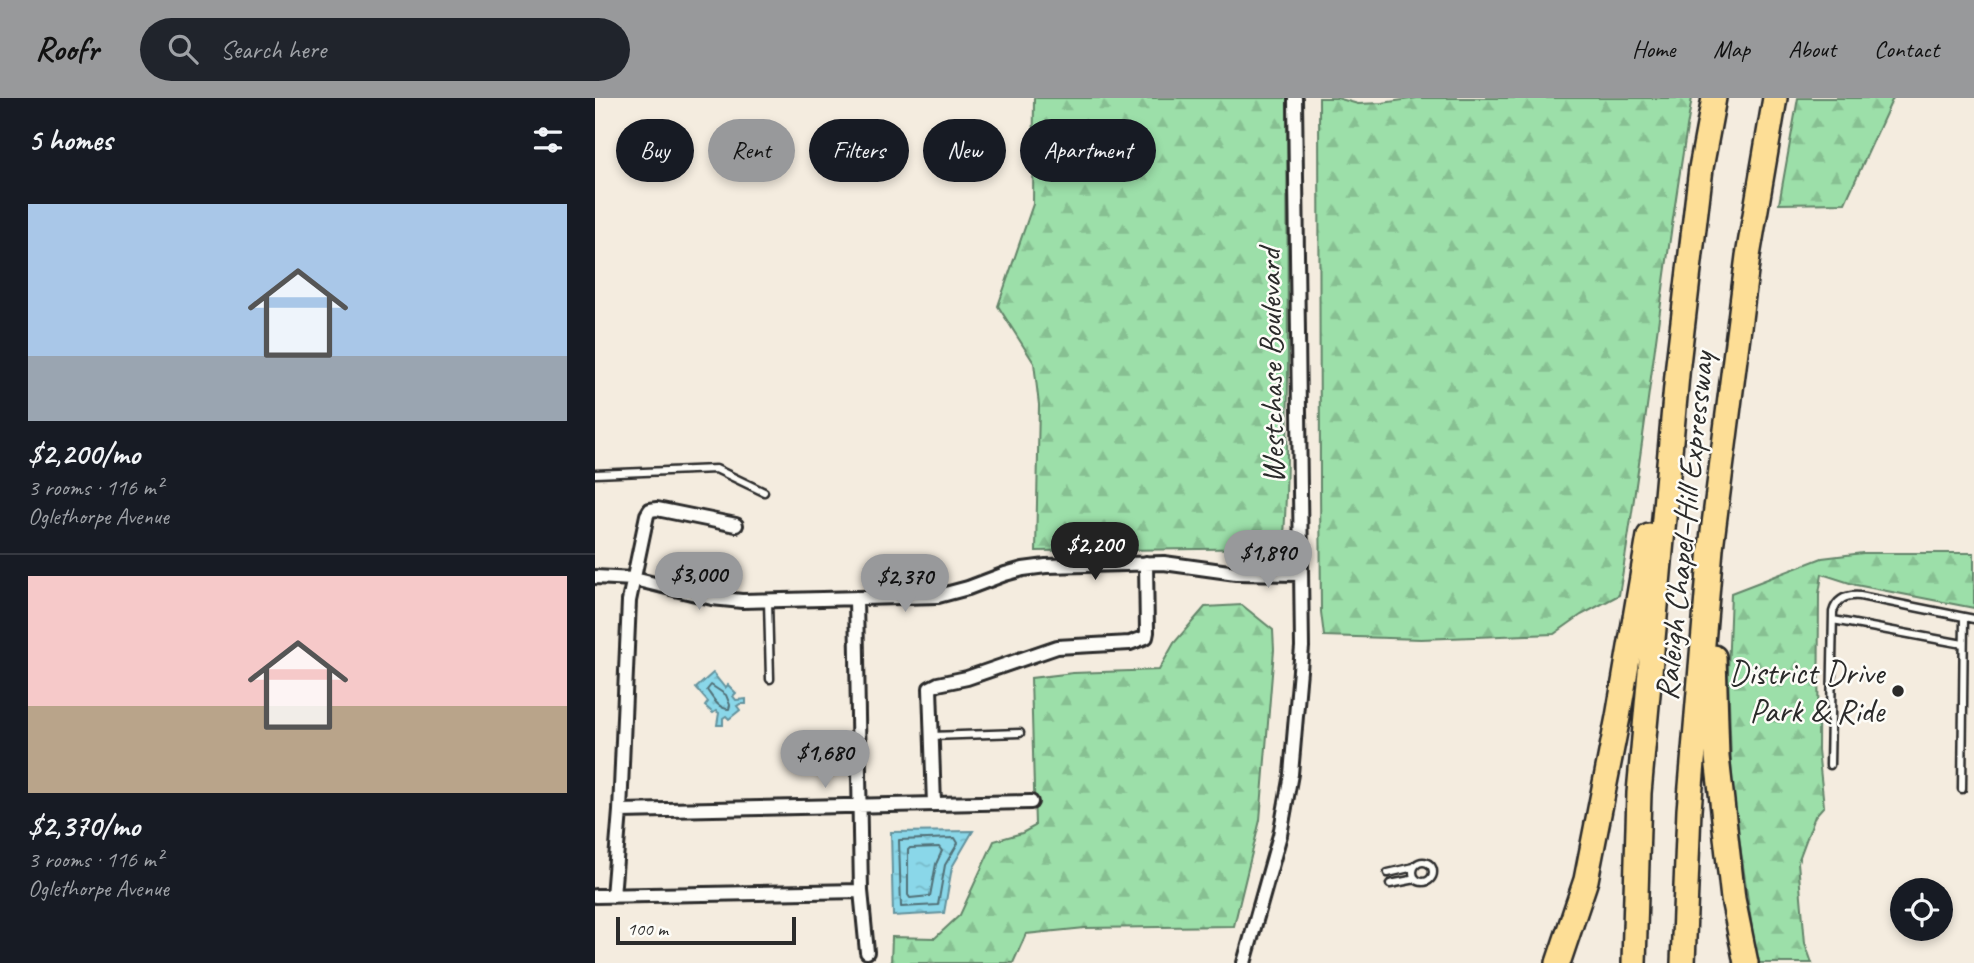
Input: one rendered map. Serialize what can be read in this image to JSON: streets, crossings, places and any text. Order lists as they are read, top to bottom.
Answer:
{
  "streets": {
    "highway": ["Raleigh Chapel–Hill Expressway"],
    "street": ["Westchase Boulevard"]
  },
  "places": ["District Drive Park & Ride"],
  "scale_bar": "100 m",
  "page": {
    "header": "Roofr",
    "search": "Search here",
    "nav": [
      "Home",
      "Map",
      "About",
      "Contact"
    ],
    "heading": "5 homes",
    "chip": [
      "Buy",
      "Rent",
      "Filters",
      "New",
      "Apartment"
    ],
    "list": [
      {
        "name": "$2,200/mo",
        "note": "3 rooms · 116 m² · Oglethorpe Avenue"
      },
      {
        "name": "$2,370/mo",
        "note": "3 rooms · 116 m² · Oglethorpe Avenue"
      }
    ],
    "price": [
      "$2,200",
      "$1,890",
      "$3,000",
      "$2,370",
      "$1,680"
    ],
    "scale": "100 m"
  }
}
